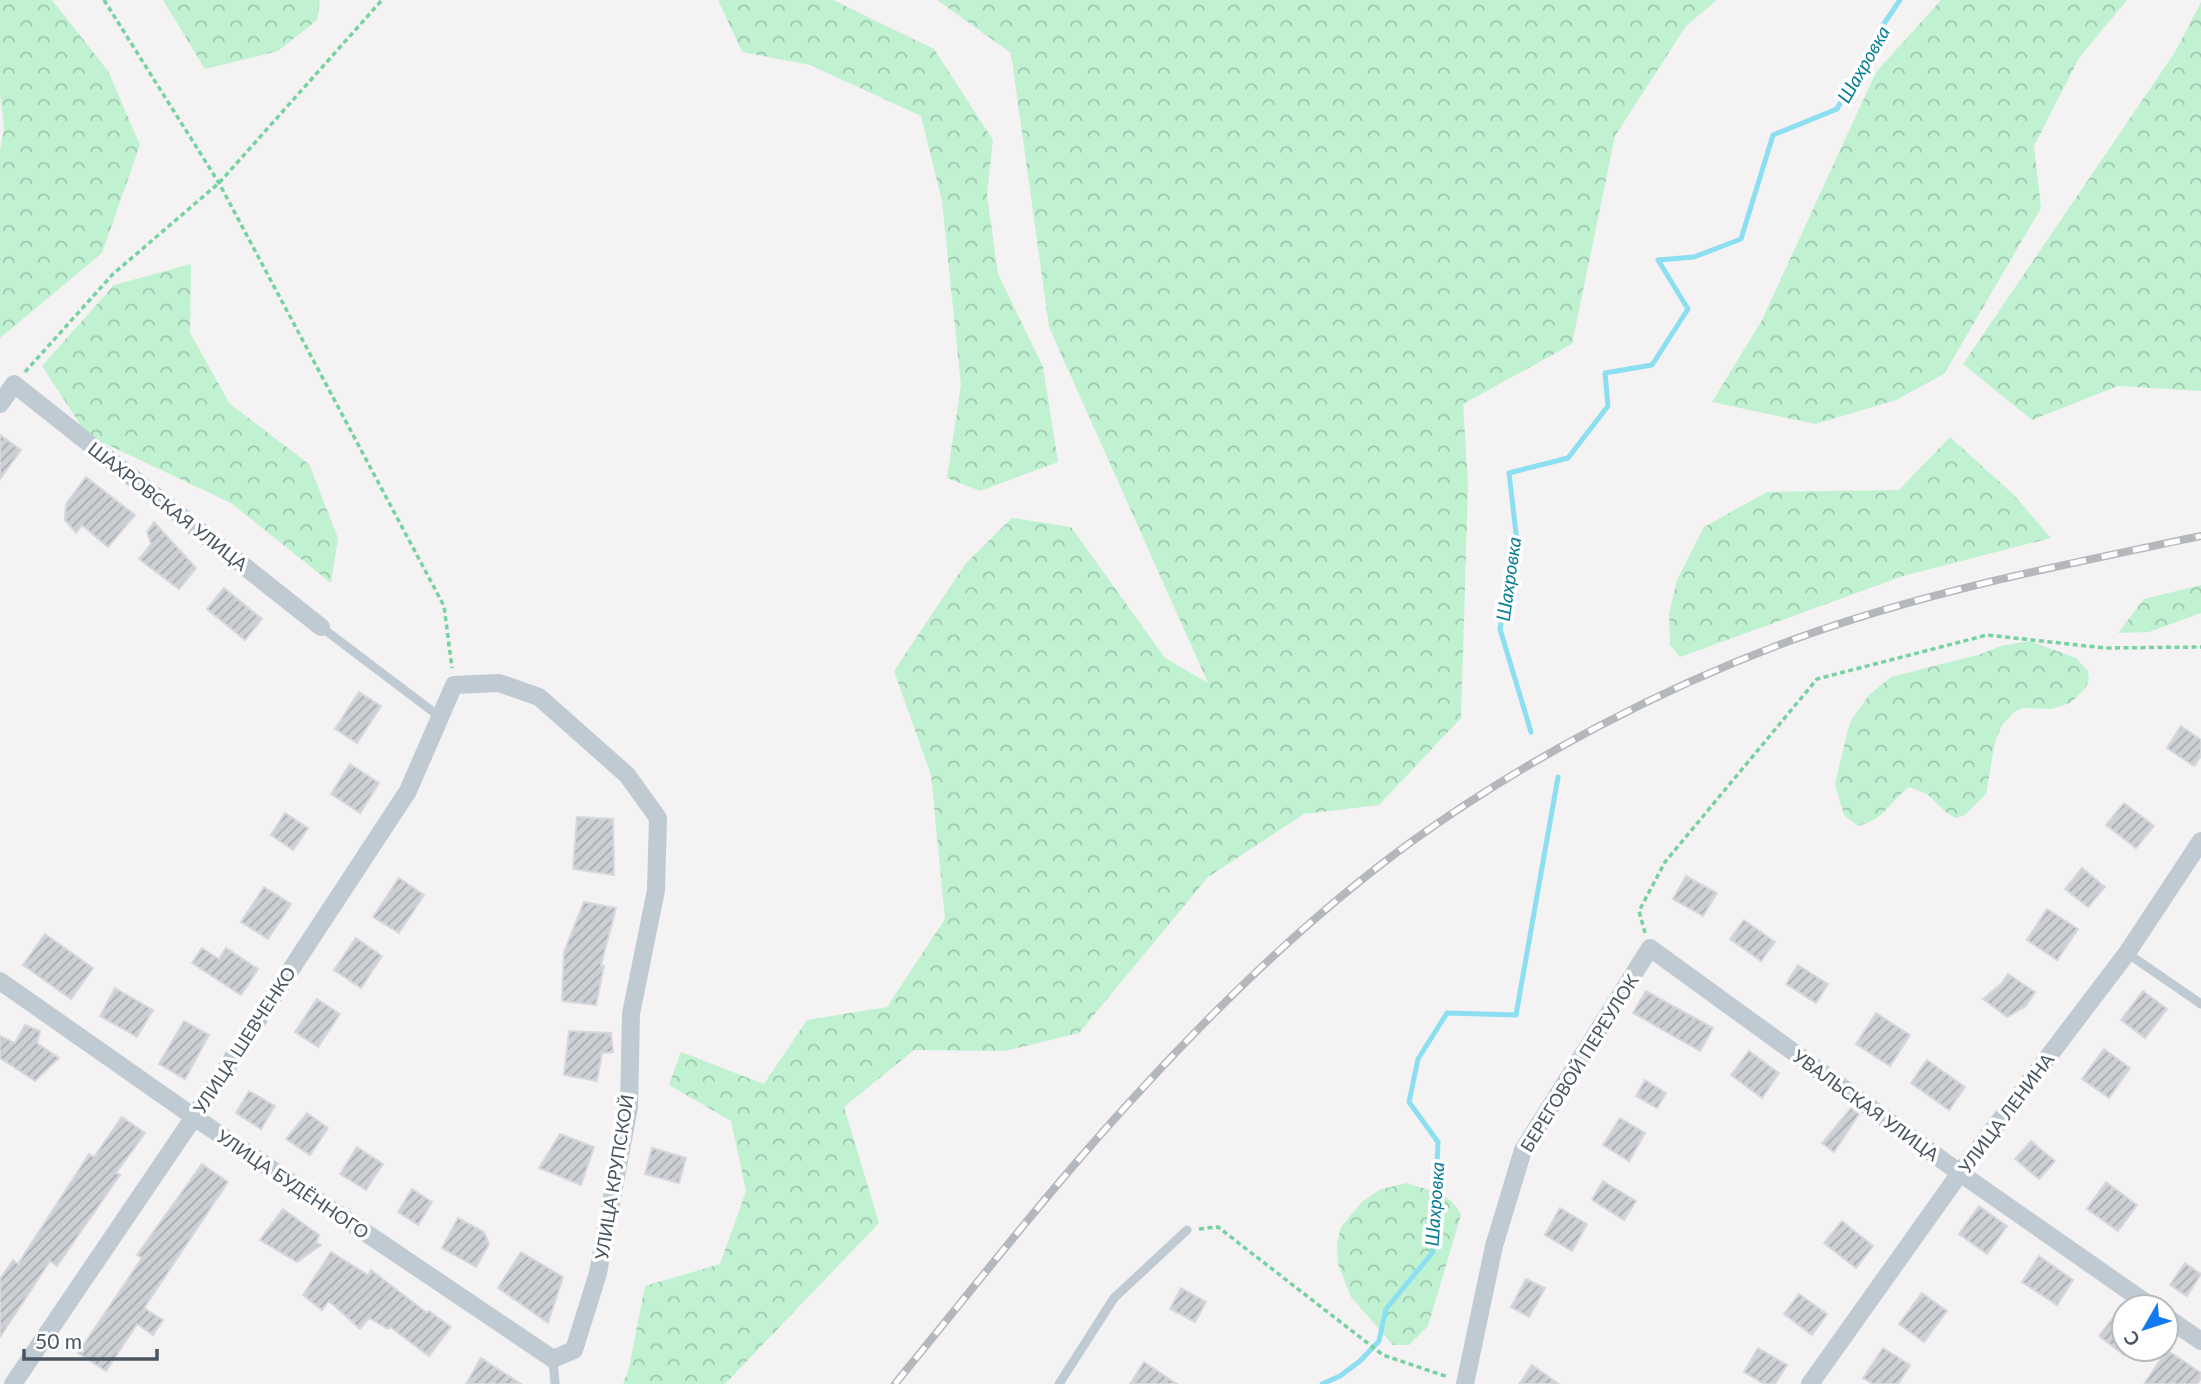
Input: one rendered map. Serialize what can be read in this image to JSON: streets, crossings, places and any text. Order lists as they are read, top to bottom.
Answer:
{
  "streets": {
    "street": [
      "ШАХРОВСКАЯ УЛИЦА",
      "УЛИЦА ШЕВЧЕНКО",
      "БЕРЕГОВОЙ ПЕРЕУЛОК",
      "УВАЛЬСКАЯ УЛИЦА",
      "УЛИЦА ЛЕНИНА",
      "УЛИЦА КРУПСКОЙ",
      "УЛИЦА БУДЁННОГО"
    ]
  },
  "crossings": [
    ["УЛИЦА ШЕВЧЕНКО", "УЛИЦА КРУПСКОЙ"],
    ["УЛИЦА ШЕВЧЕНКО", "УЛИЦА БУДЁННОГО"],
    ["БЕРЕГОВОЙ ПЕРЕУЛОК", "УВАЛЬСКАЯ УЛИЦА"],
    ["УВАЛЬСКАЯ УЛИЦА", "УЛИЦА ЛЕНИНА"],
    ["УЛИЦА КРУПСКОЙ", "УЛИЦА БУДЁННОГО"]
  ],
  "water": ["Шахровка"],
  "scale_bar": "50 m",
  "north": "bottom left"
}
